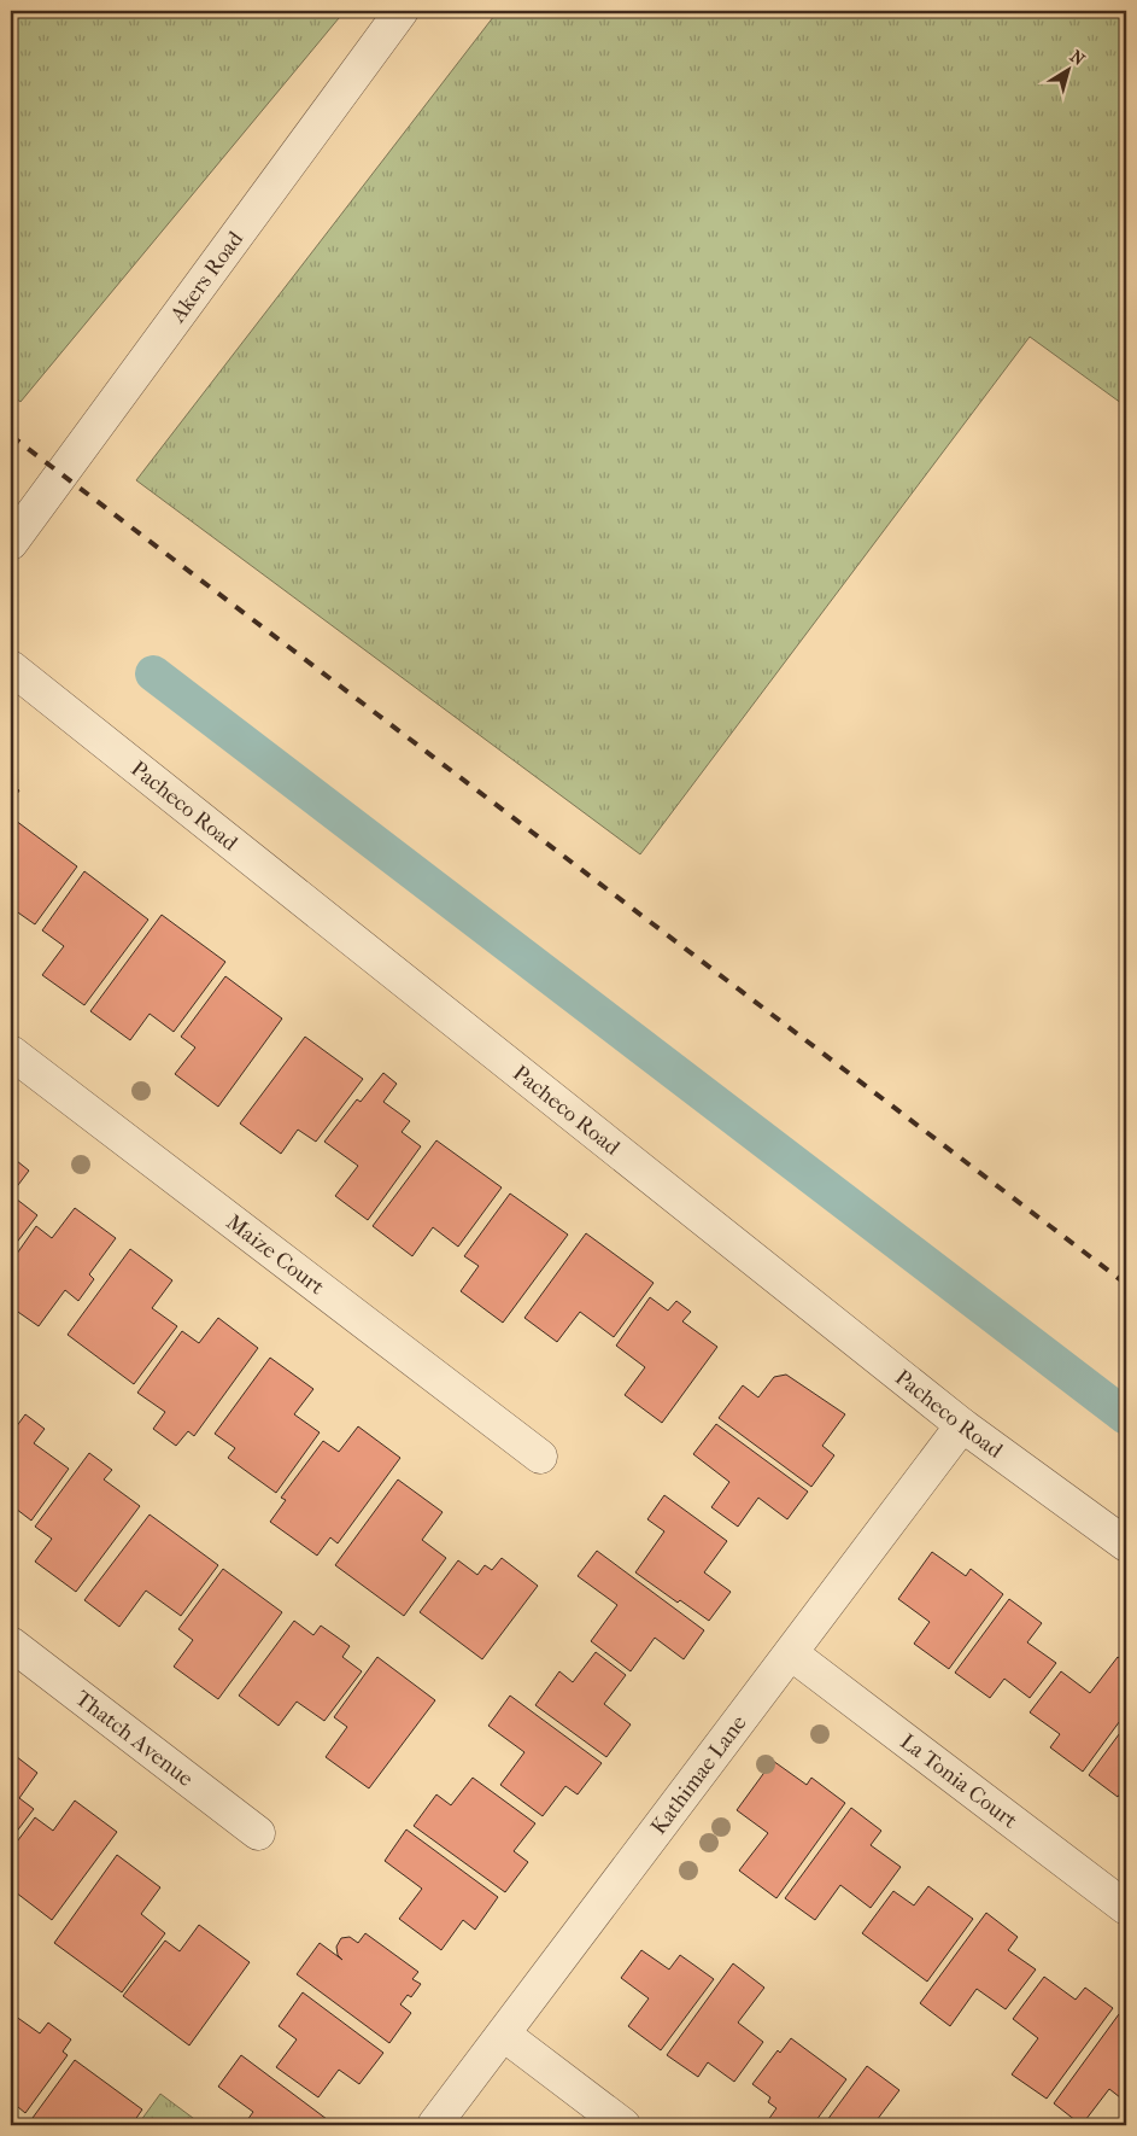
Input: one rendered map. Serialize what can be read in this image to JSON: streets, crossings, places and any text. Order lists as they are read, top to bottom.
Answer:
{
  "streets": {
    "street": [
      "Akers Road",
      "Pacheco Road",
      "Maize Court",
      "Thatch Avenue",
      "Kathimae Lane",
      "La Tonia Court"
    ]
  },
  "crossings": [
    ["Pacheco Road", "Kathimae Lane"],
    ["Kathimae Lane", "La Tonia Court"]
  ],
  "north": "top right"
}
